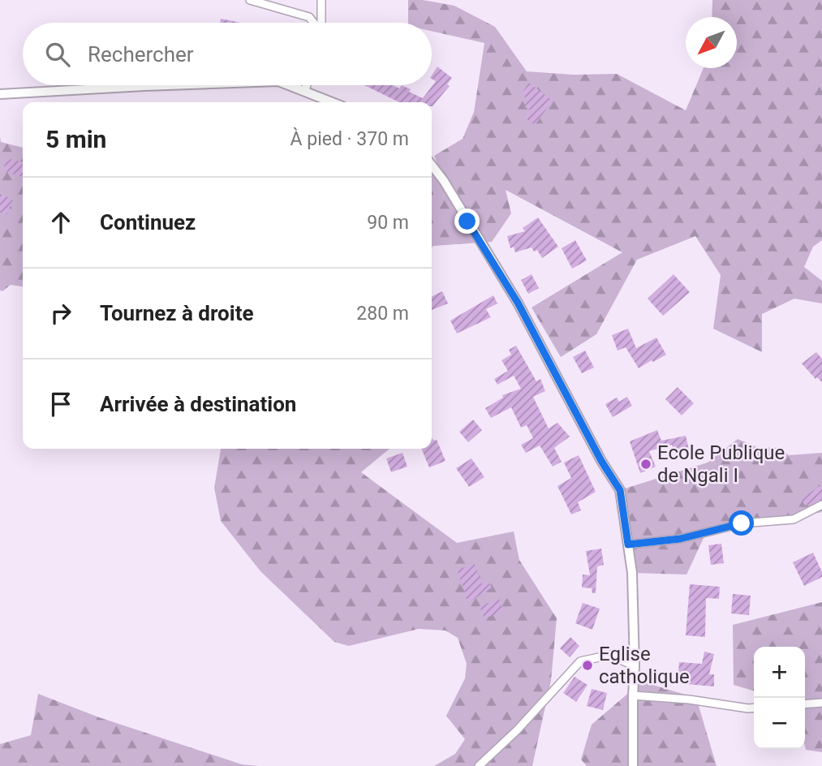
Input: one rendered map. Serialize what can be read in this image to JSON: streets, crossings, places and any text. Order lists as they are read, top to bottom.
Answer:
{
  "places": ["Ecole Publique de Ngali I", "Eglise catholique"],
  "north": "bottom left",
  "page": {
    "search": "Rechercher",
    "heading": ["5 min", "À pied · 370 m"],
    "list": [
      ["Continuez", "90 m"],
      ["Tournez à droite", "280 m"],
      "Arrivée à destination"
    ],
    "map_buttons": ["+", "−"]
  }
}
